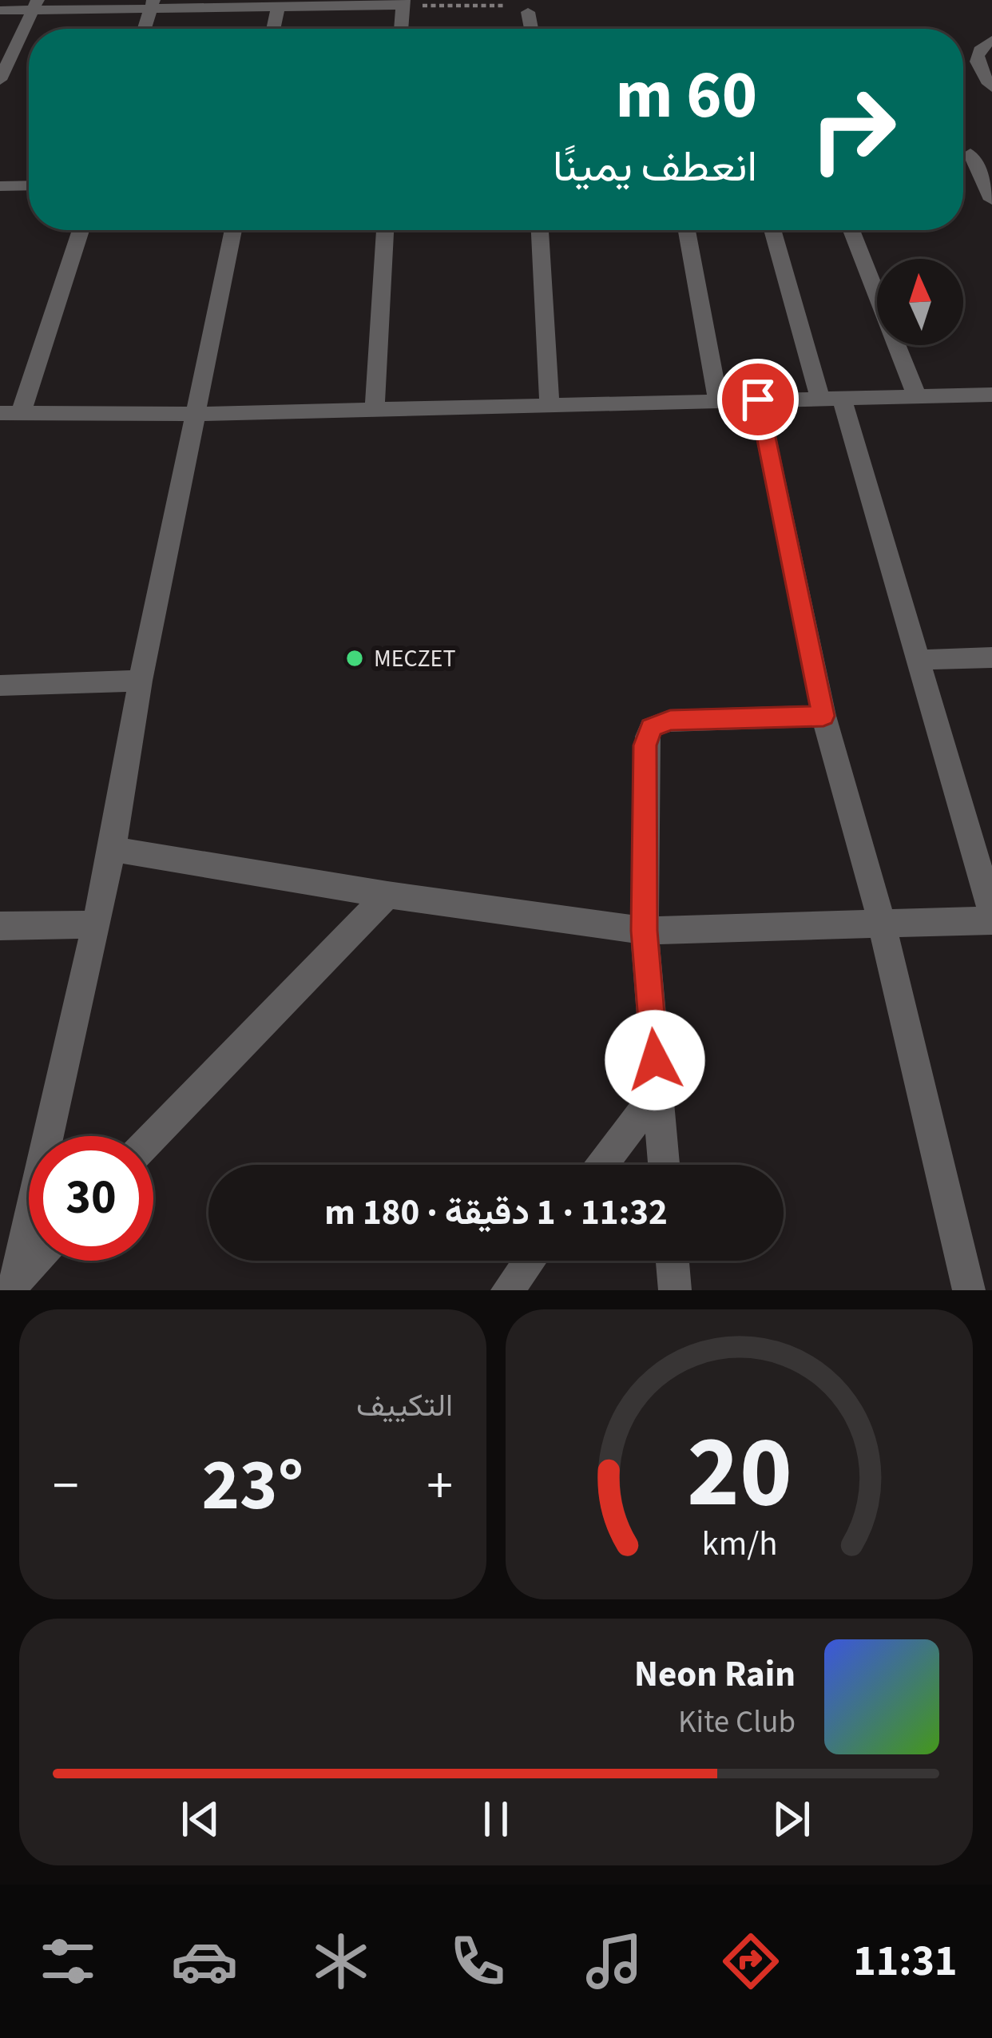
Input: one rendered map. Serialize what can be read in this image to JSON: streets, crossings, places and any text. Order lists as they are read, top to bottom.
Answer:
{
  "places": ["MECZET"],
  "north": "top",
  "page": {
    "turn": ["60 m", "انعطف يمينًا"],
    "limit": "30",
    "trip": "11:32 · 1 دقيقة · 180 m",
    "tile": "التكييف",
    "heat": ["−", "23°", "+"],
    "song": ["Neon Rain", "Kite Club"],
    "tabs": "11:31",
    "gauge": ["20", "km/h"]
  }
}
